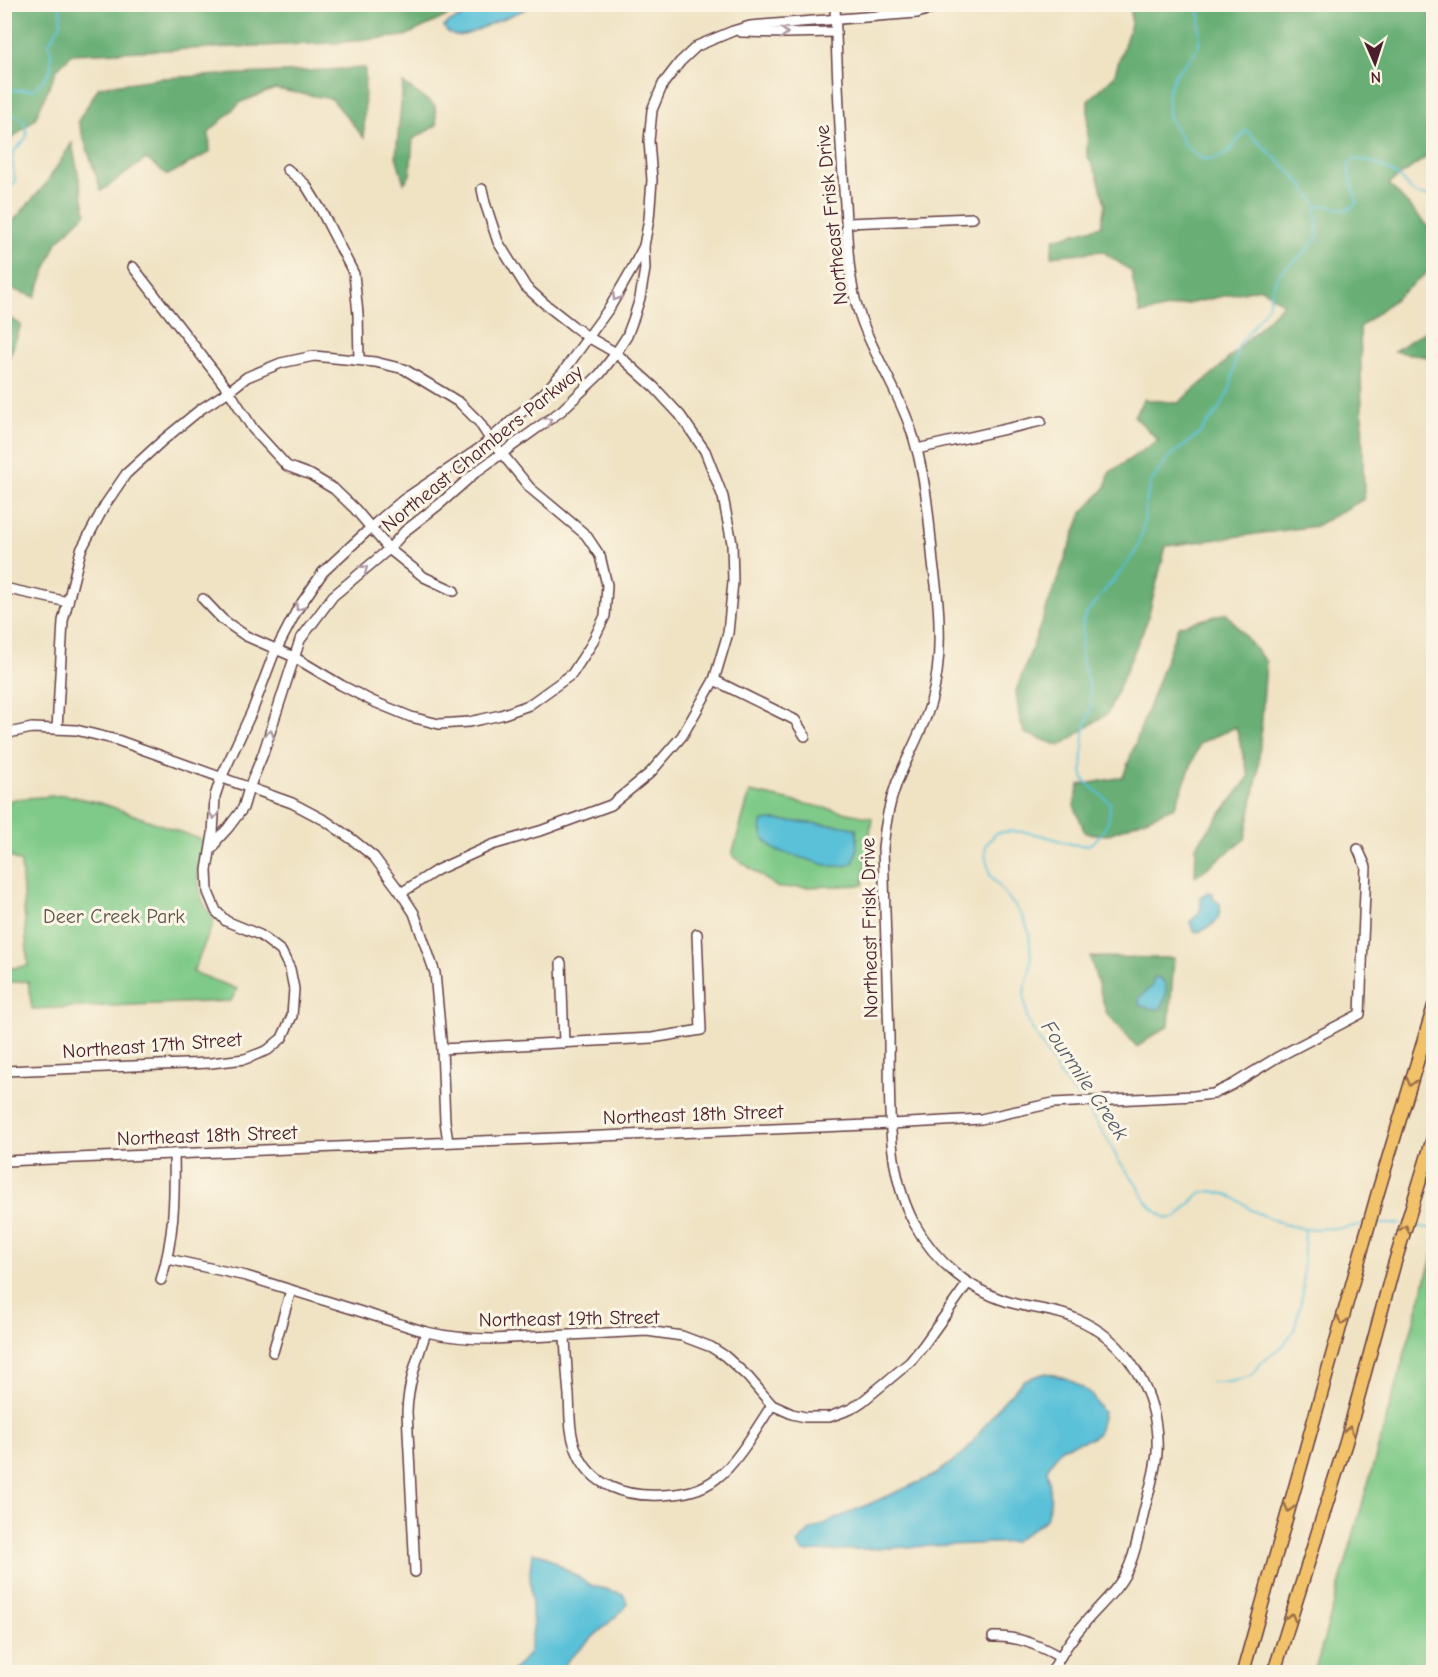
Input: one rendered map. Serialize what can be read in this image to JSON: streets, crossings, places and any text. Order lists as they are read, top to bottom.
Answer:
{
  "streets": {
    "street": [
      "Northeast Frisk Drive",
      "Northeast Chambers Parkway",
      "Northeast 17th Street",
      "Northeast 18th Street",
      "Northeast 19th Street"
    ]
  },
  "crossings": [
    ["Northeast Frisk Drive", "Northeast Chambers Parkway"],
    ["Northeast Frisk Drive", "Northeast 18th Street"],
    ["Northeast Frisk Drive", "Northeast 19th Street"],
    ["Northeast Chambers Parkway", "Northeast 17th Street"]
  ],
  "water": ["Fourmile Creek"],
  "parks": ["Deer Creek Park"],
  "north": "bottom"
}
